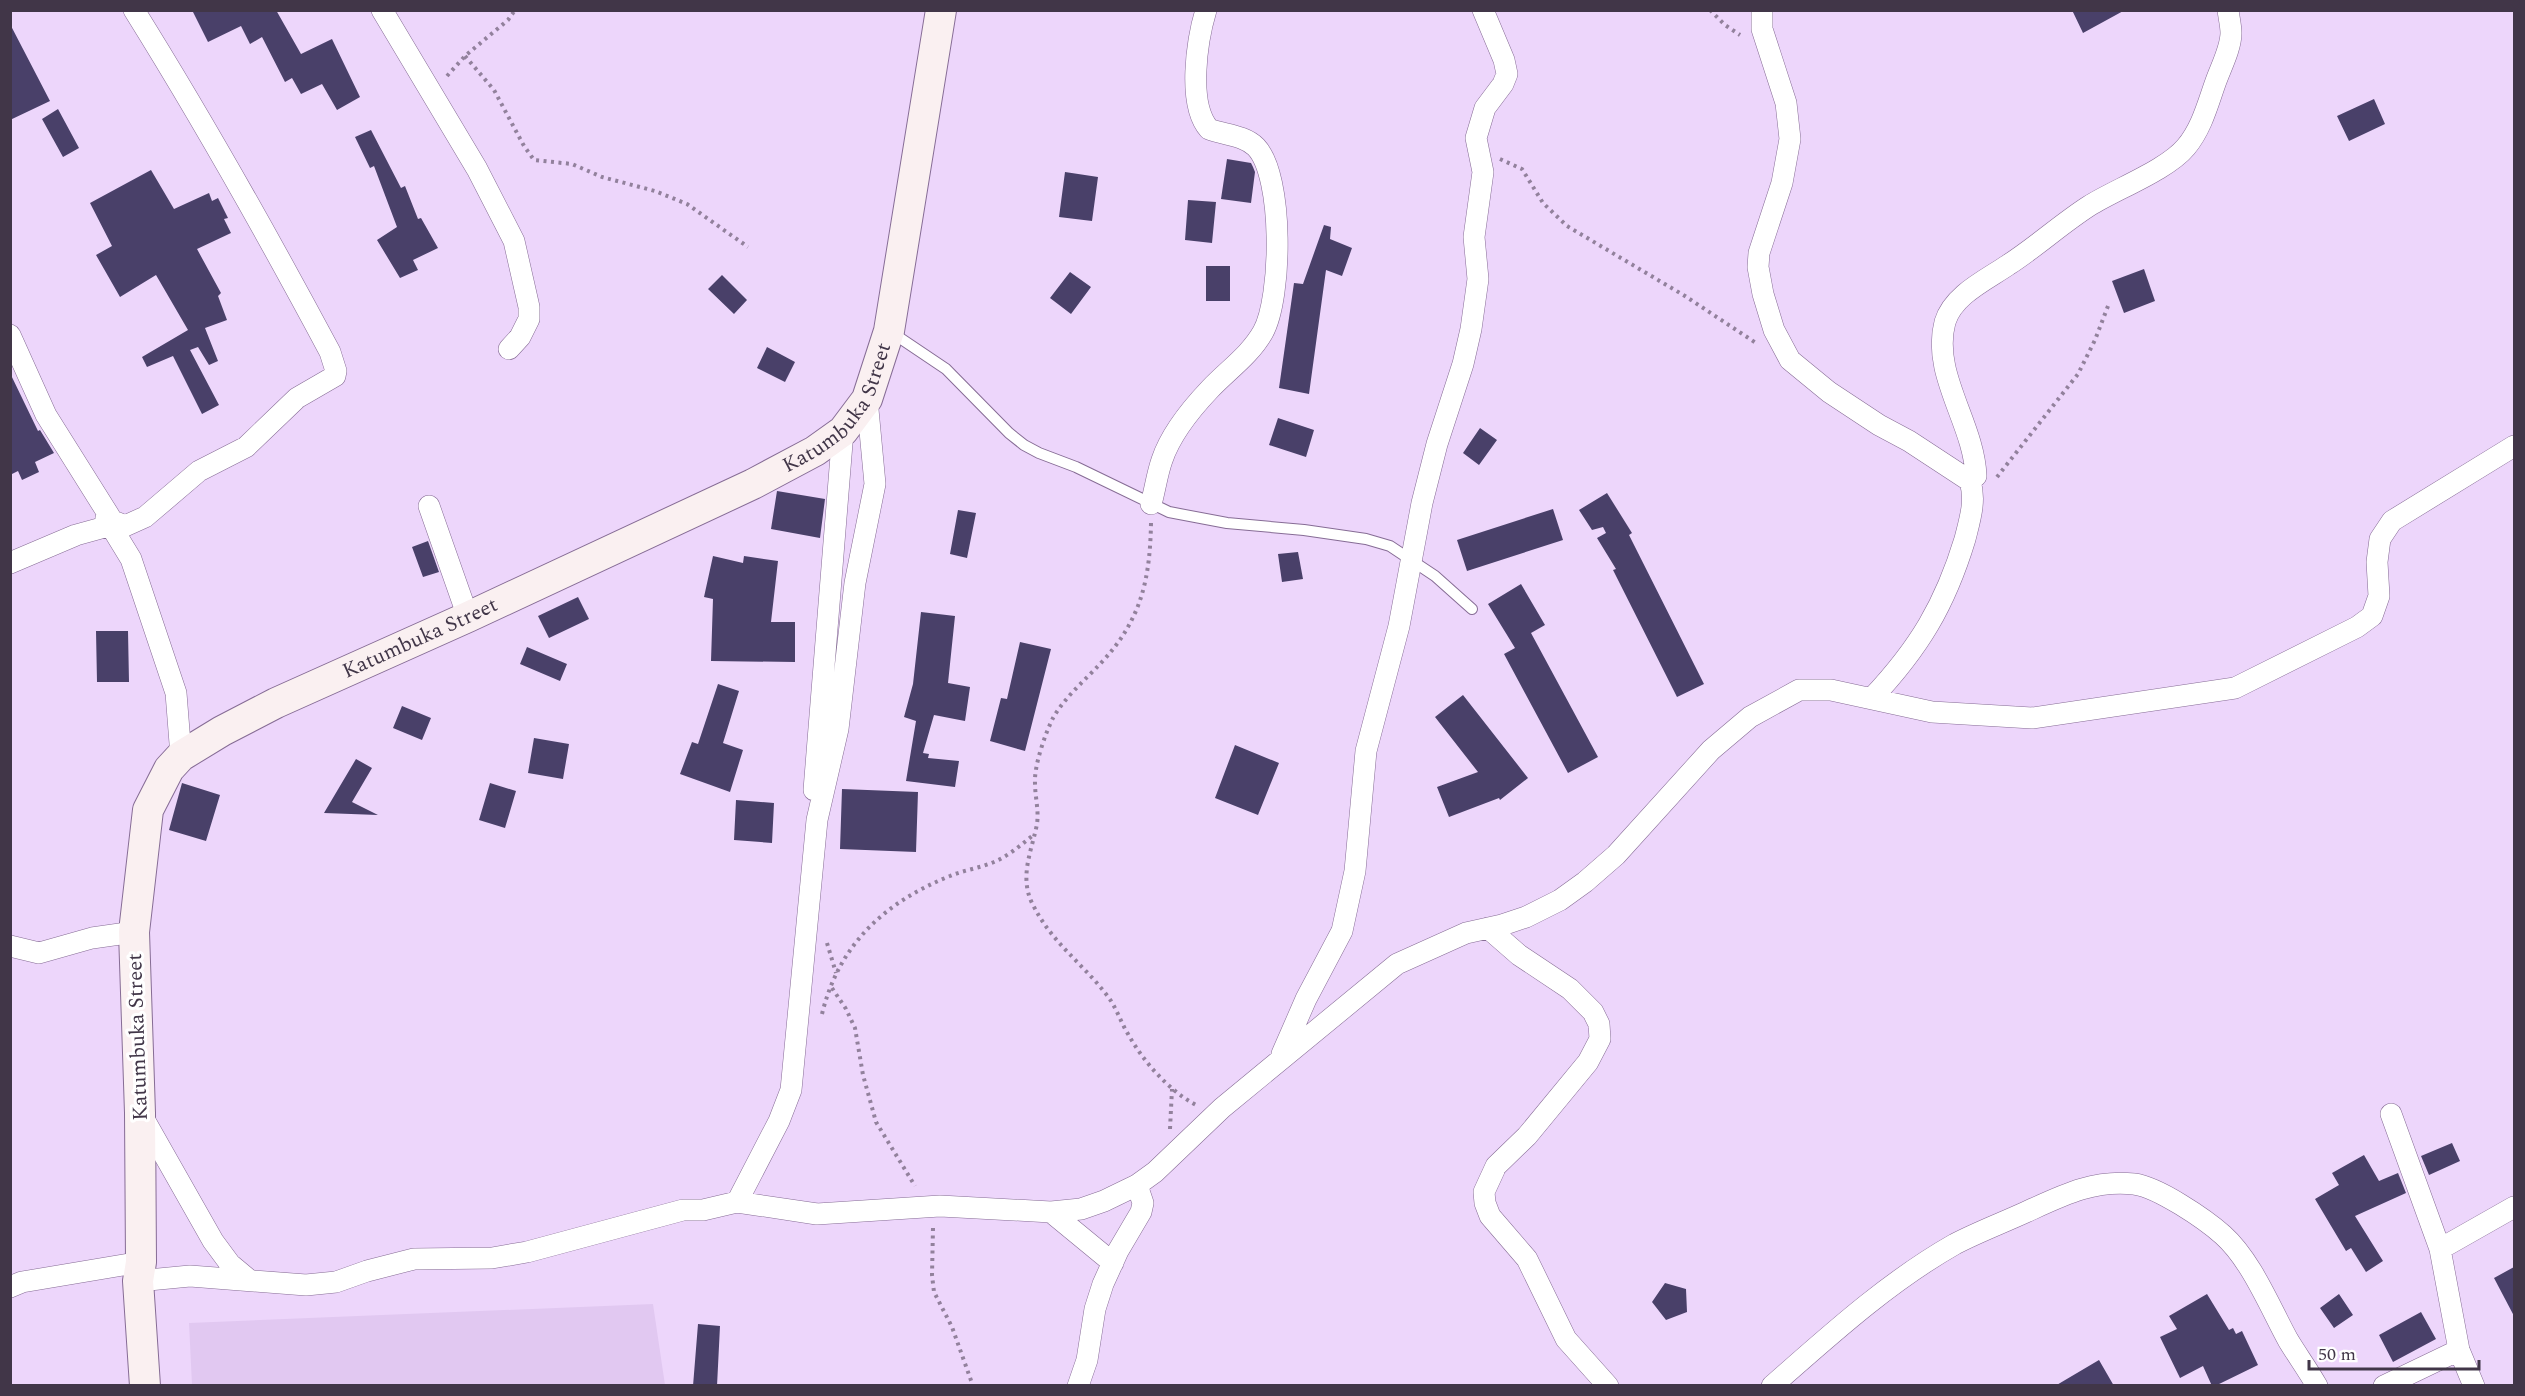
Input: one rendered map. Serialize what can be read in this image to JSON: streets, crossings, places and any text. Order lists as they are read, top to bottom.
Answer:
{
  "streets": {
    "main road": ["Katumbuka Street"]
  },
  "scale_bar": "50 m"
}
